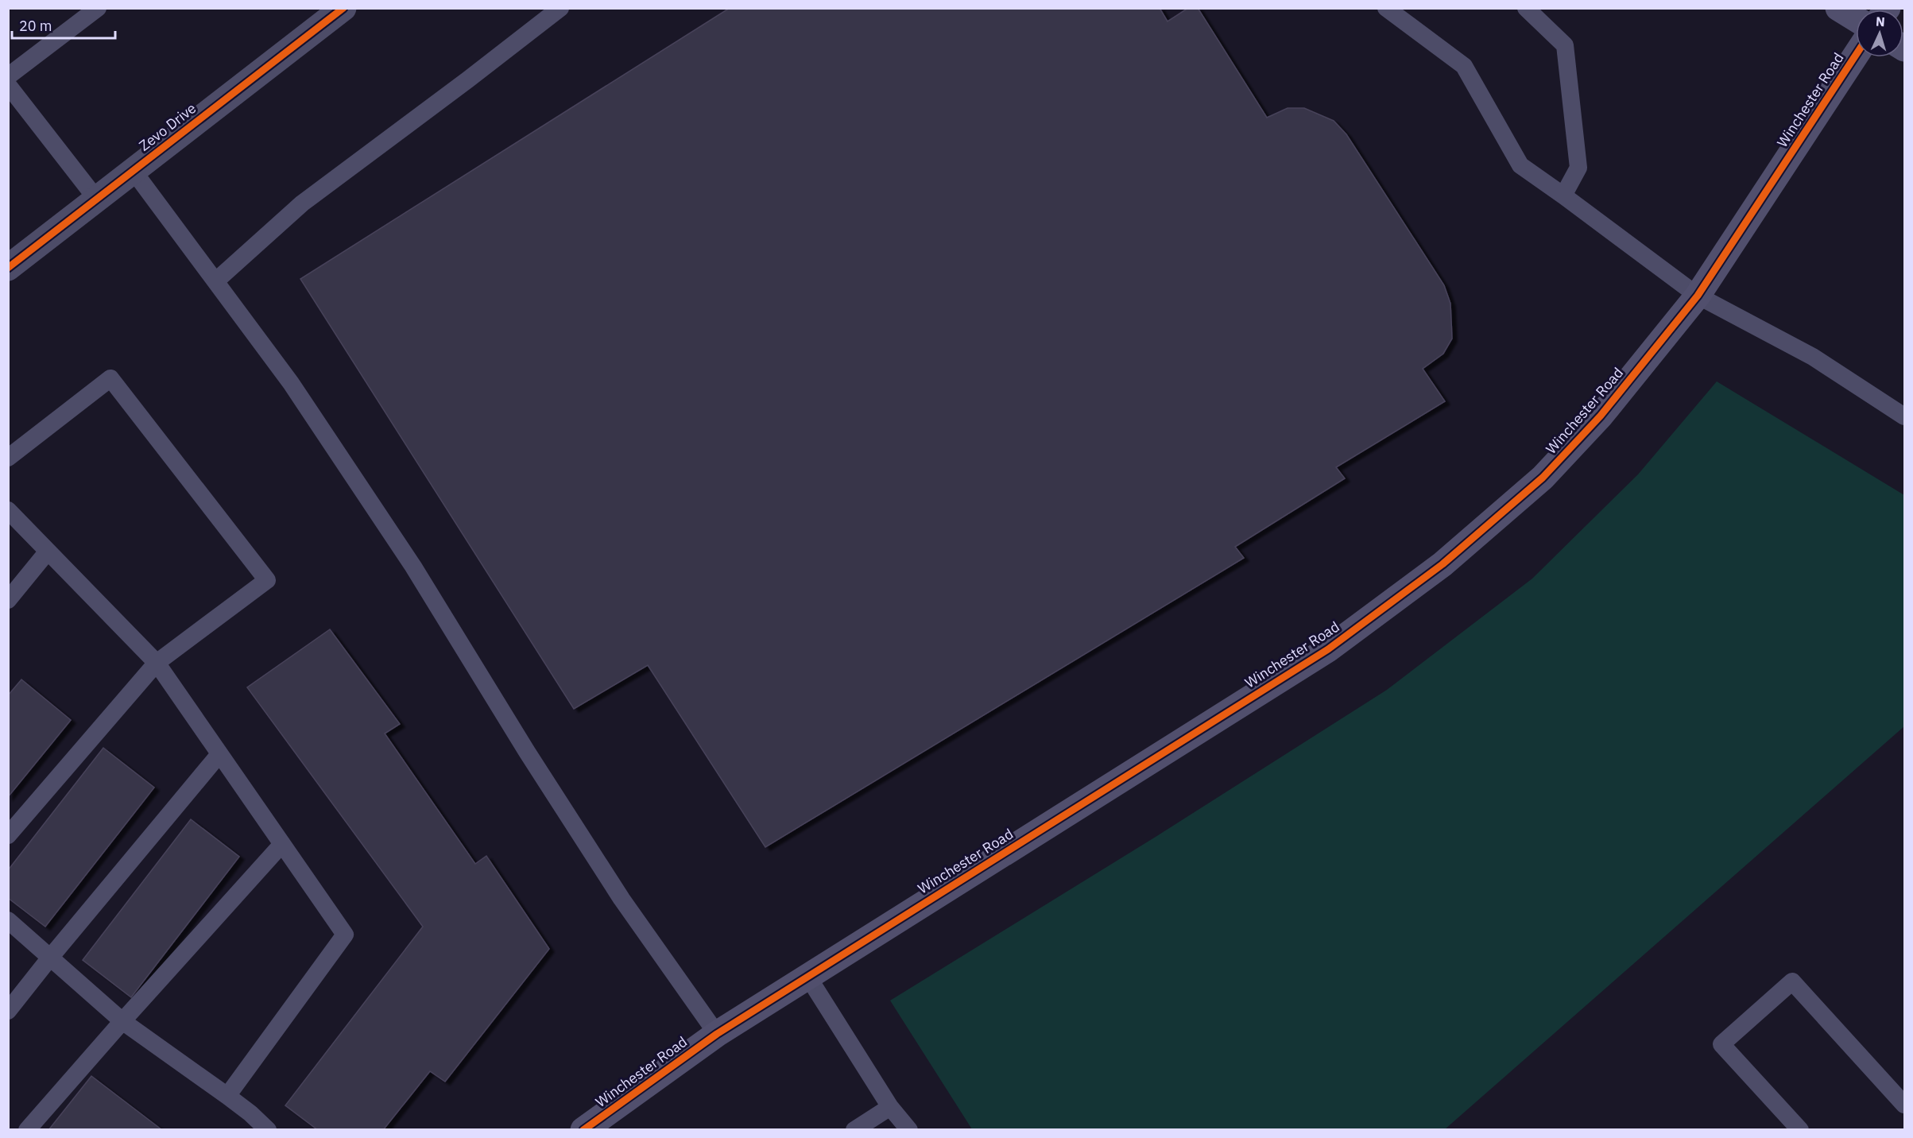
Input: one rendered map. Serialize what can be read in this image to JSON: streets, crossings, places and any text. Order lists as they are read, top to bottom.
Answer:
{
  "streets": {
    "street": ["Winchester Road", "Zevo Drive"]
  },
  "scale_bar": "20 m",
  "north": "top"
}
